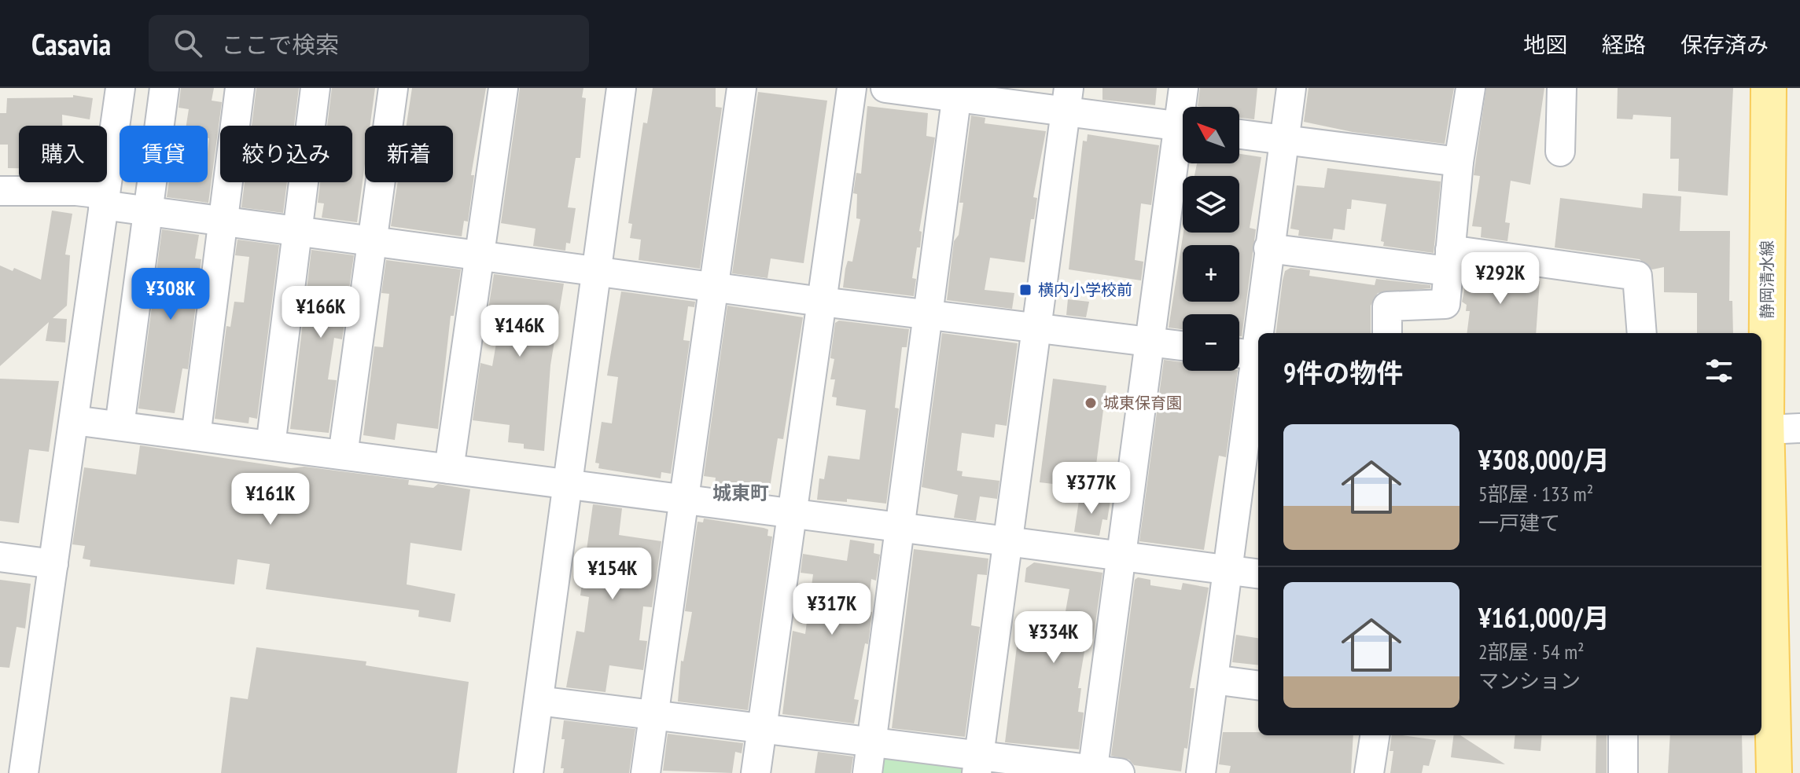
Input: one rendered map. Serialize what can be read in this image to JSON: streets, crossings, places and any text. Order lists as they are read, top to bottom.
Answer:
{
  "streets": {
    "main road": ["静岡清水線"]
  },
  "districts": ["城東町"],
  "places": {
    "transit": ["横内小学校前"],
    "other": ["城東保育園"]
  },
  "north": "top left",
  "page": {
    "header": "Casavia",
    "search": "ここで検索",
    "nav": ["地図", "経路", "保存済み"],
    "map_buttons": ["+", "−"],
    "chip": [
      "購入",
      "賃貸",
      "絞り込み",
      "新着"
    ],
    "price": [
      "¥292K",
      "¥308K",
      "¥166K",
      "¥146K",
      "¥377K",
      "¥161K",
      "¥154K",
      "¥317K",
      "¥334K"
    ],
    "heading": "9件の物件",
    "list": [
      {
        "name": "¥308,000/月",
        "note": "5部屋 · 133 m² · 一戸建て"
      },
      {
        "name": "¥161,000/月",
        "note": "2部屋 · 54 m² · マンション"
      }
    ]
  }
}
